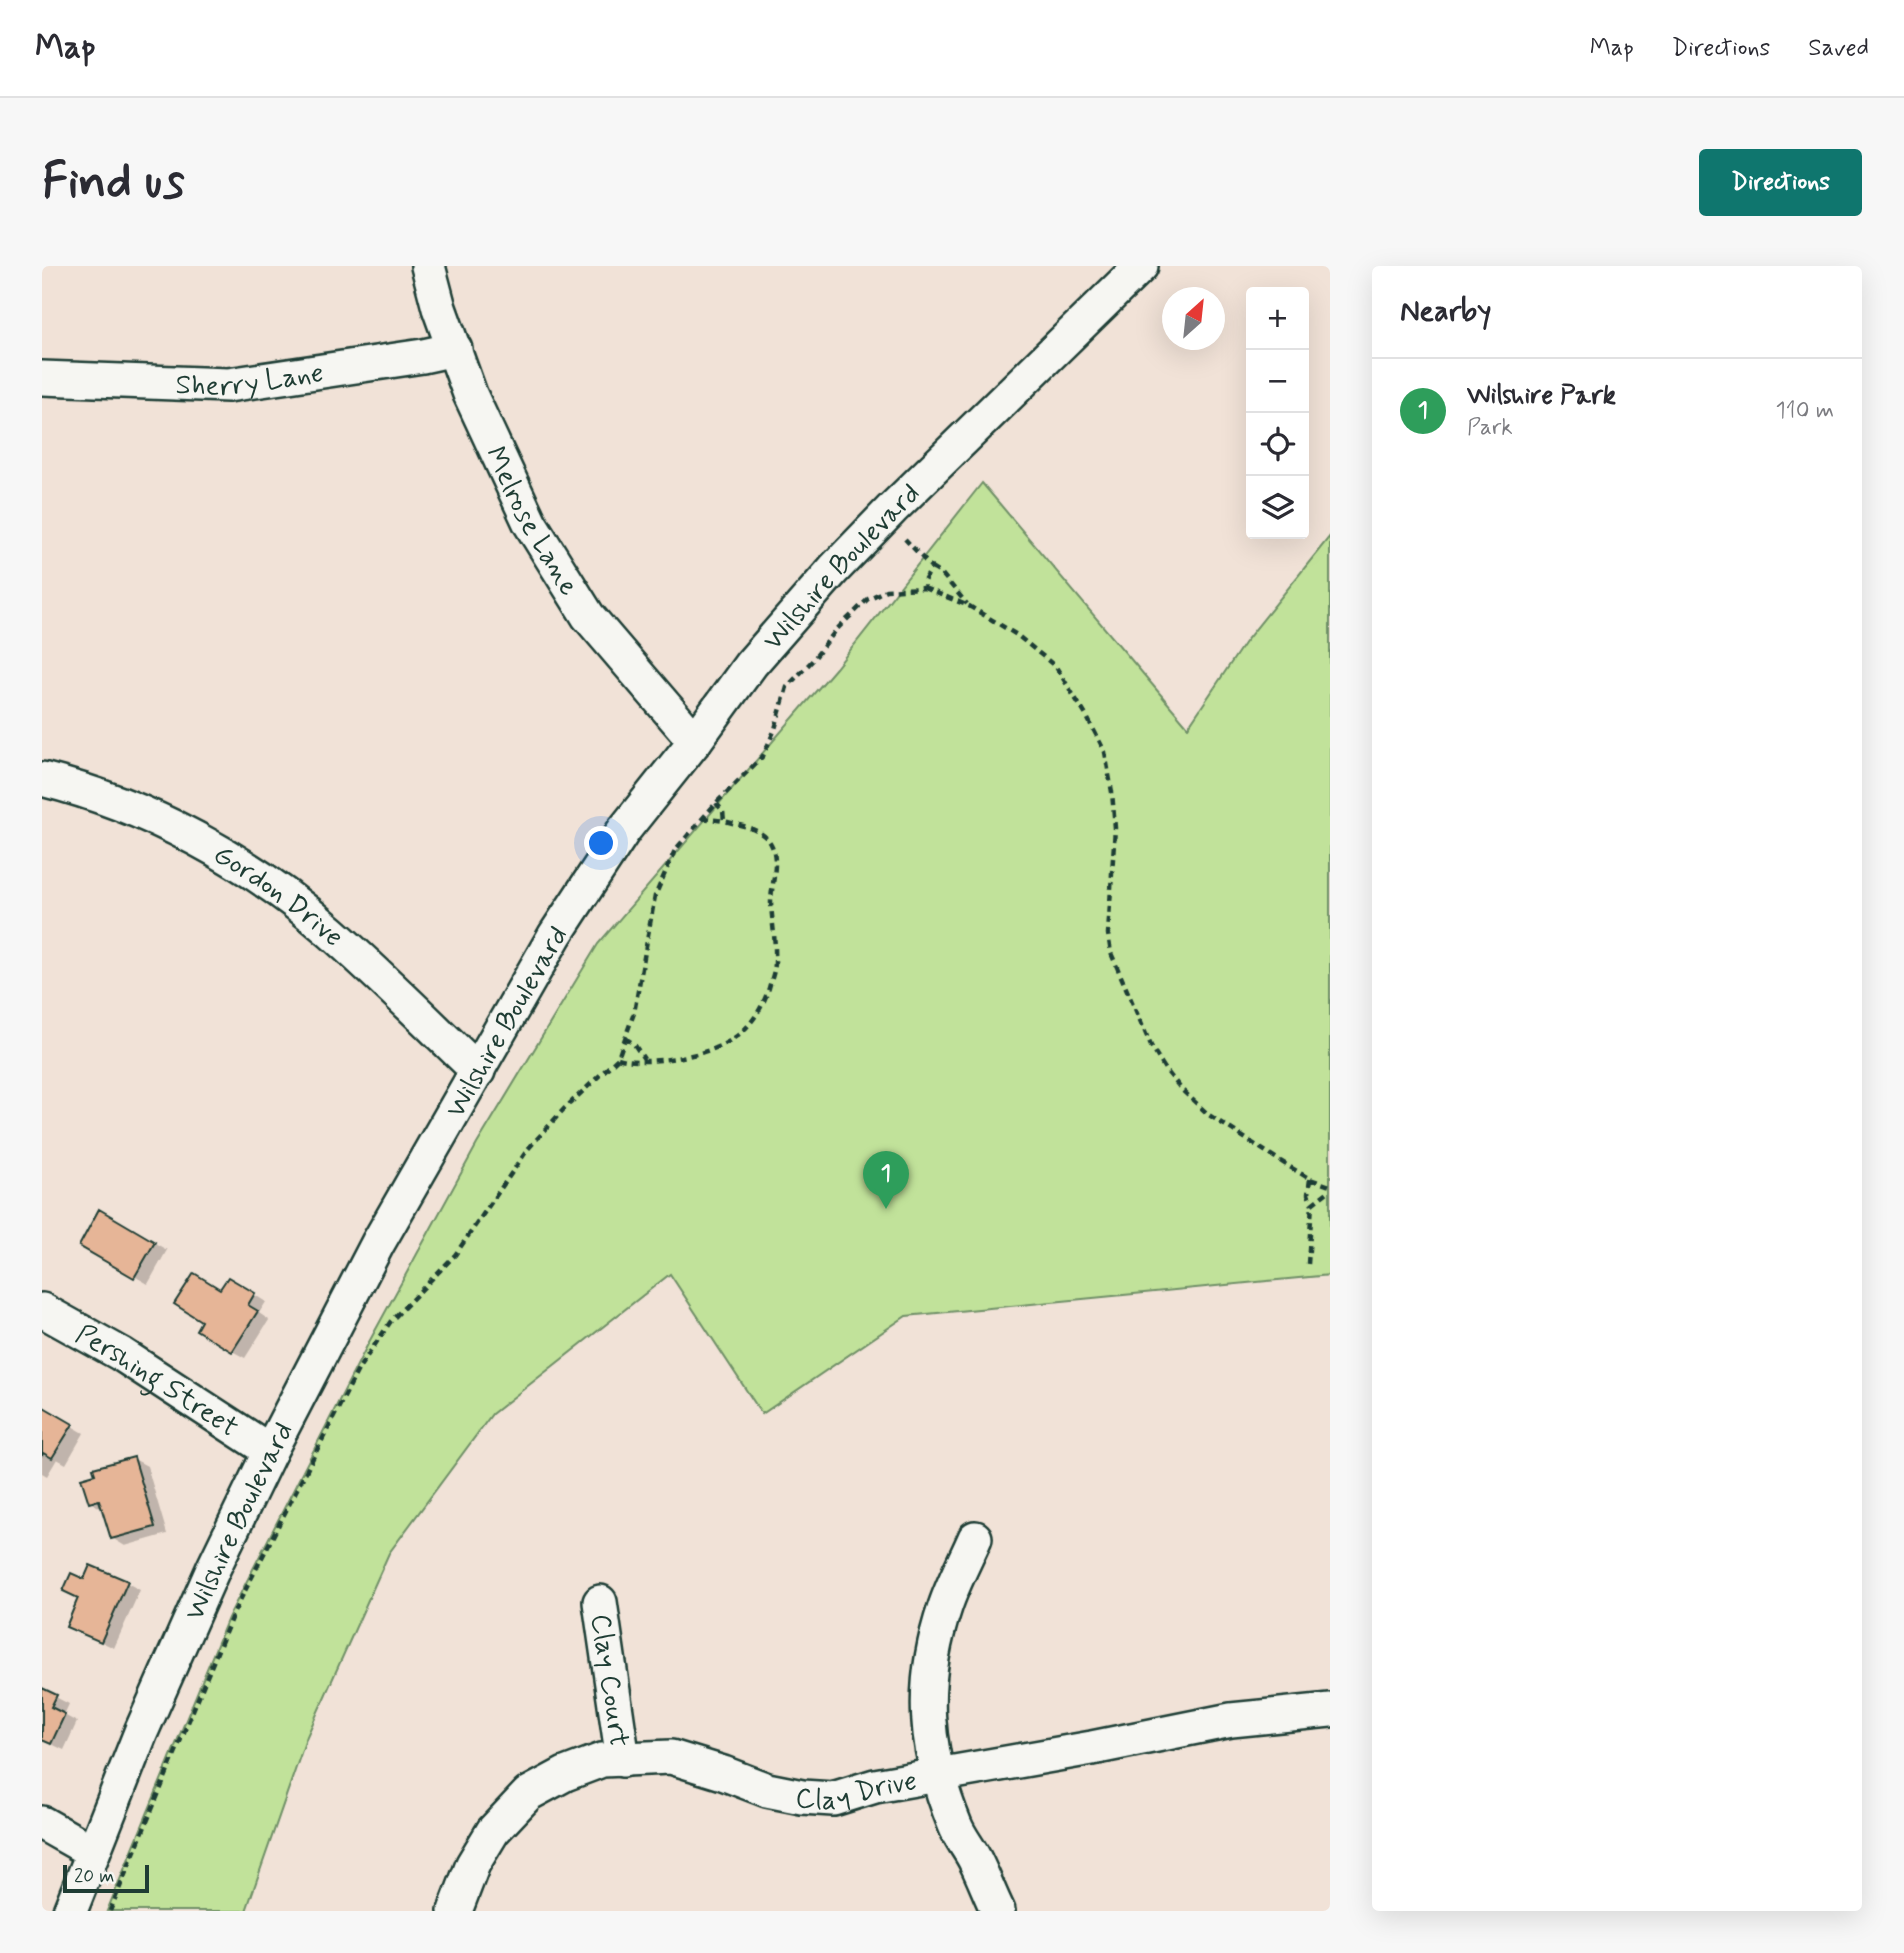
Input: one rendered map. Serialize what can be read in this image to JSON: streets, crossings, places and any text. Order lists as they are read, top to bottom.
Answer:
{
  "streets": {
    "street": [
      "Sherry Lane",
      "Melrose Lane",
      "Wilshire Boulevard",
      "Gordon Drive",
      "Pershing Street",
      "Clay Court",
      "Clay Drive"
    ]
  },
  "crossings": [
    ["Sherry Lane", "Melrose Lane"],
    ["Melrose Lane", "Wilshire Boulevard"],
    ["Wilshire Boulevard", "Gordon Drive"],
    ["Wilshire Boulevard", "Pershing Street"],
    ["Clay Court", "Clay Drive"]
  ],
  "scale_bar": "20 m",
  "north": "top right",
  "page": {
    "header": "Map",
    "nav": ["Map", "Directions", "Saved"],
    "buttons": "Directions",
    "title": "Find us",
    "heading": "Nearby",
    "map_buttons": ["+", "−"],
    "list": [
      {
        "mark": "1",
        "name": "Wilshire Park",
        "note": "Park",
        "value": "110 m"
      }
    ],
    "pins": "1",
    "scale": "20 m"
  }
}
